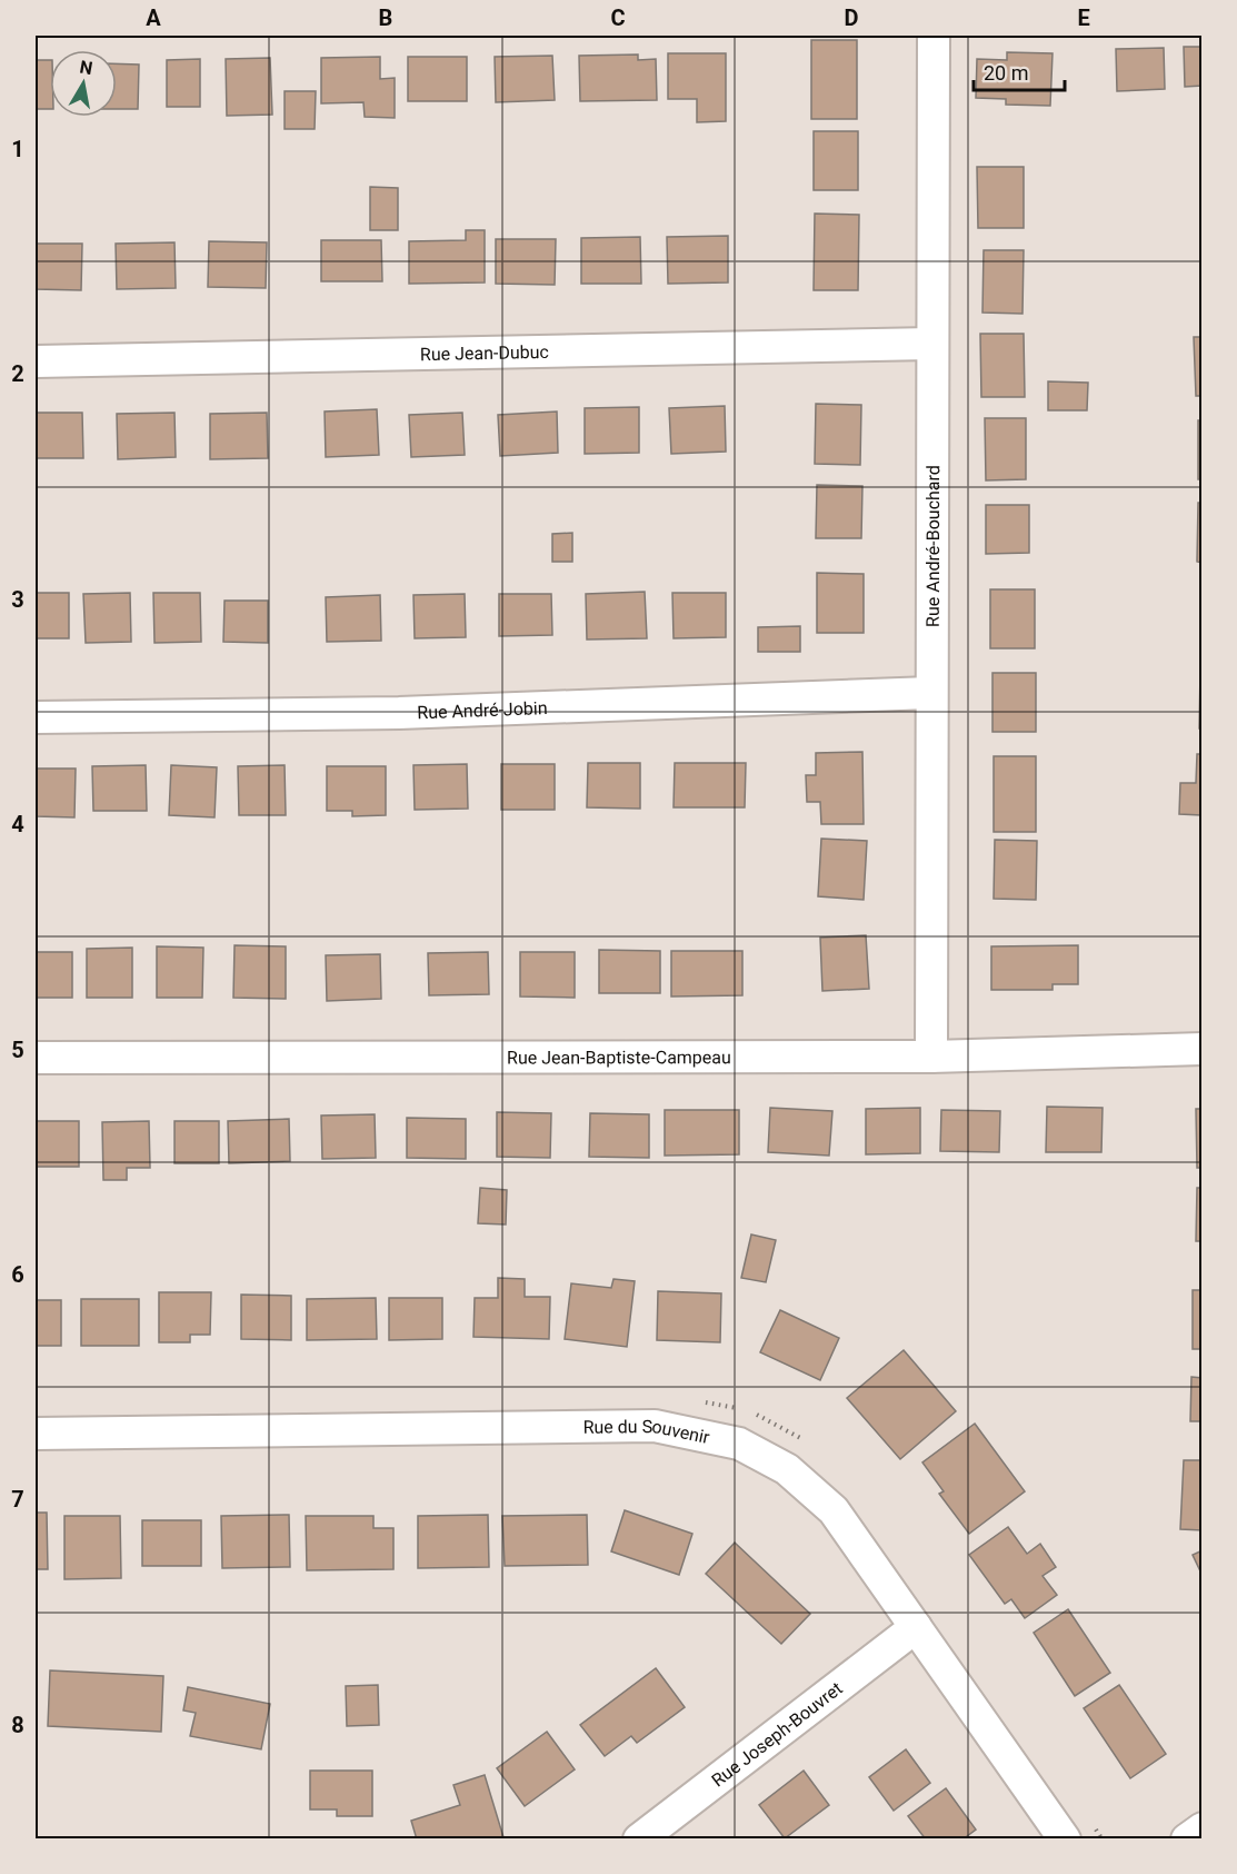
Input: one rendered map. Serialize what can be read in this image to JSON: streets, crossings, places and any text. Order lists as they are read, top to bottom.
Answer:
{
  "streets": {
    "street": [
      "Rue Jean-Dubuc",
      "Rue André-Bouchard",
      "Rue André-Jobin",
      "Rue Jean-Baptiste-Campeau",
      "Rue du Souvenir",
      "Rue Joseph-Bouvret"
    ]
  },
  "crossings": [
    ["Rue Jean-Dubuc", "Rue André-Bouchard"],
    ["Rue André-Bouchard", "Rue André-Jobin"],
    ["Rue André-Bouchard", "Rue Jean-Baptiste-Campeau"],
    ["Rue du Souvenir", "Rue Joseph-Bouvret"]
  ],
  "scale_bar": "20 m",
  "north": "top",
  "grid": {
    "columns": [
      "A",
      "B",
      "C",
      "D",
      "E"
    ],
    "rows": [
      "1",
      "2",
      "3",
      "4",
      "5",
      "6",
      "7",
      "8"
    ]
  }
}
